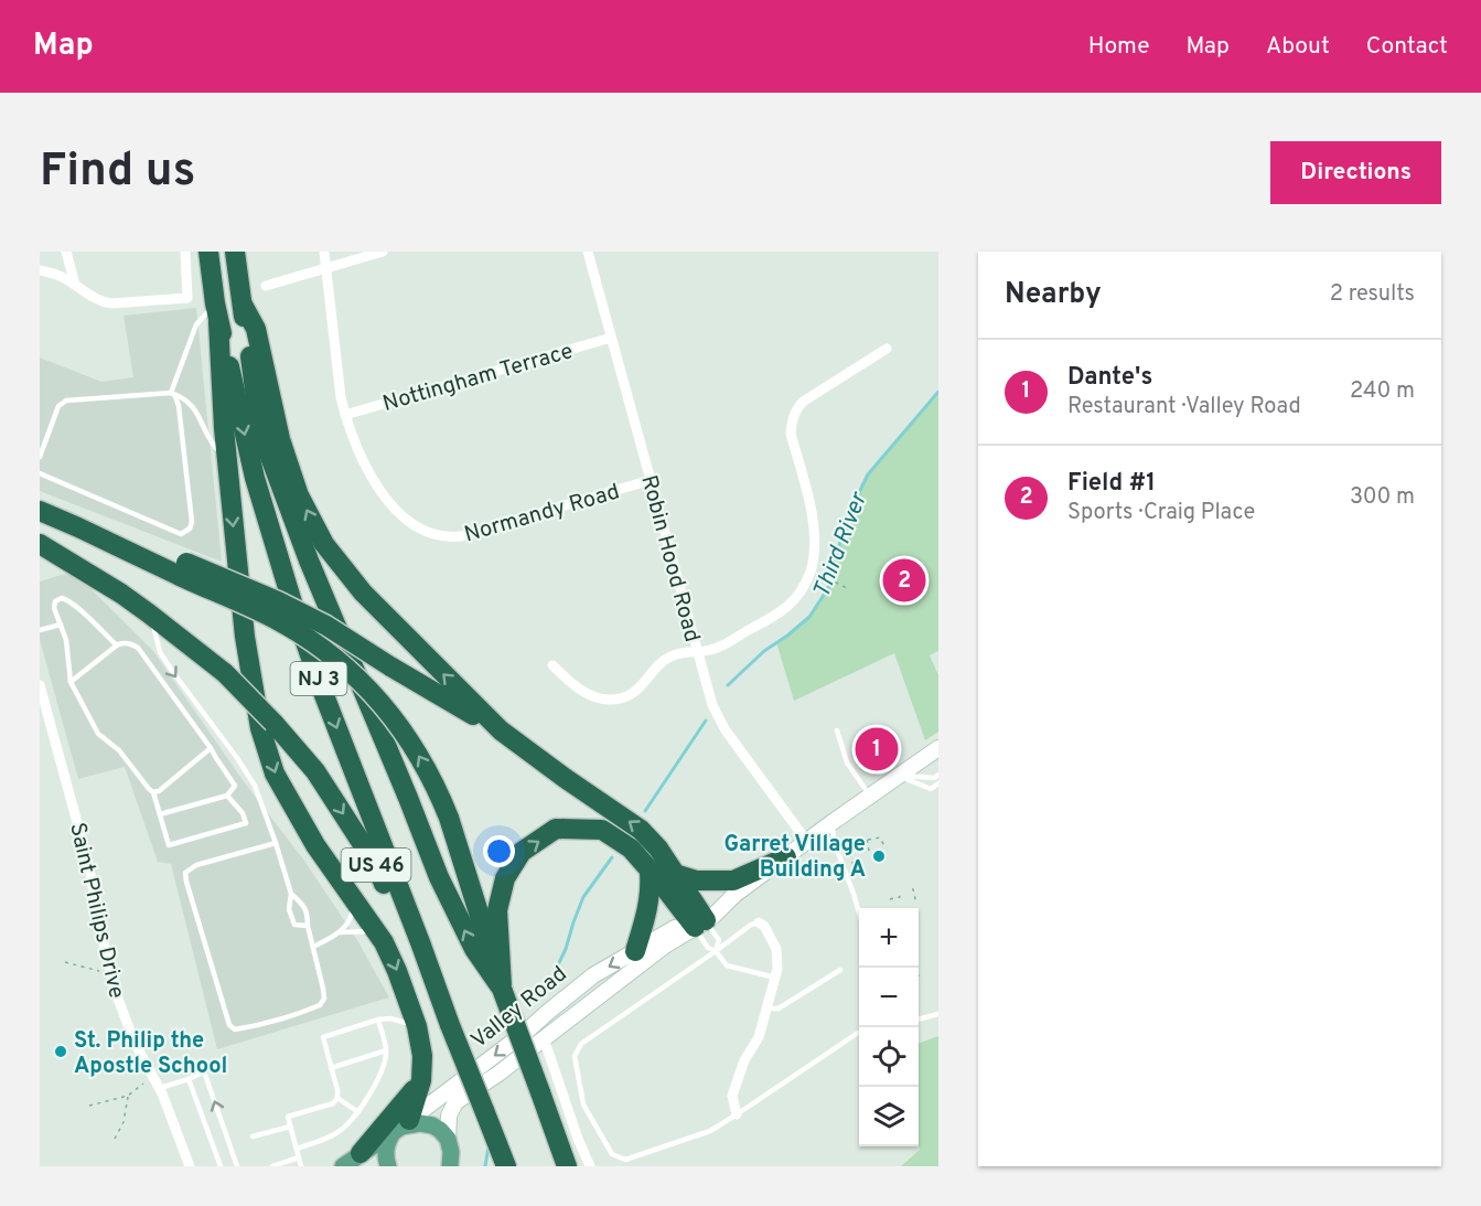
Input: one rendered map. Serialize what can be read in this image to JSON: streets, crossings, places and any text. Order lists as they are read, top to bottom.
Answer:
{
  "streets": {
    "highway": ["NJ 3", "US 46"],
    "main road": ["Valley Road"],
    "street": [
      "Nottingham Terrace",
      "Normandy Road",
      "Robin Hood Road",
      "Saint Philips Drive"
    ]
  },
  "crossings": [
    ["Nottingham Terrace", "Normandy Road"],
    ["Nottingham Terrace", "Robin Hood Road"],
    ["Normandy Road", "Robin Hood Road"],
    ["Robin Hood Road", "Valley Road"],
    ["NJ 3", "US 46"]
  ],
  "water": ["Third River"],
  "places": ["Garret Village Building A", "St. Philip the Apostle School"],
  "page": {
    "header": "Map",
    "nav": [
      "Home",
      "Map",
      "About",
      "Contact"
    ],
    "buttons": "Directions",
    "title": "Find us",
    "heading": ["Nearby", "2 results"],
    "list": [
      {
        "mark": "1",
        "name": "Dante's",
        "note": "Restaurant · Valley Road",
        "value": "240 m"
      },
      {
        "mark": "2",
        "name": "Field #1",
        "note": "Sports · Craig Place",
        "value": "300 m"
      }
    ],
    "pins": ["2", "1"],
    "map_buttons": ["+", "−"]
  }
}
